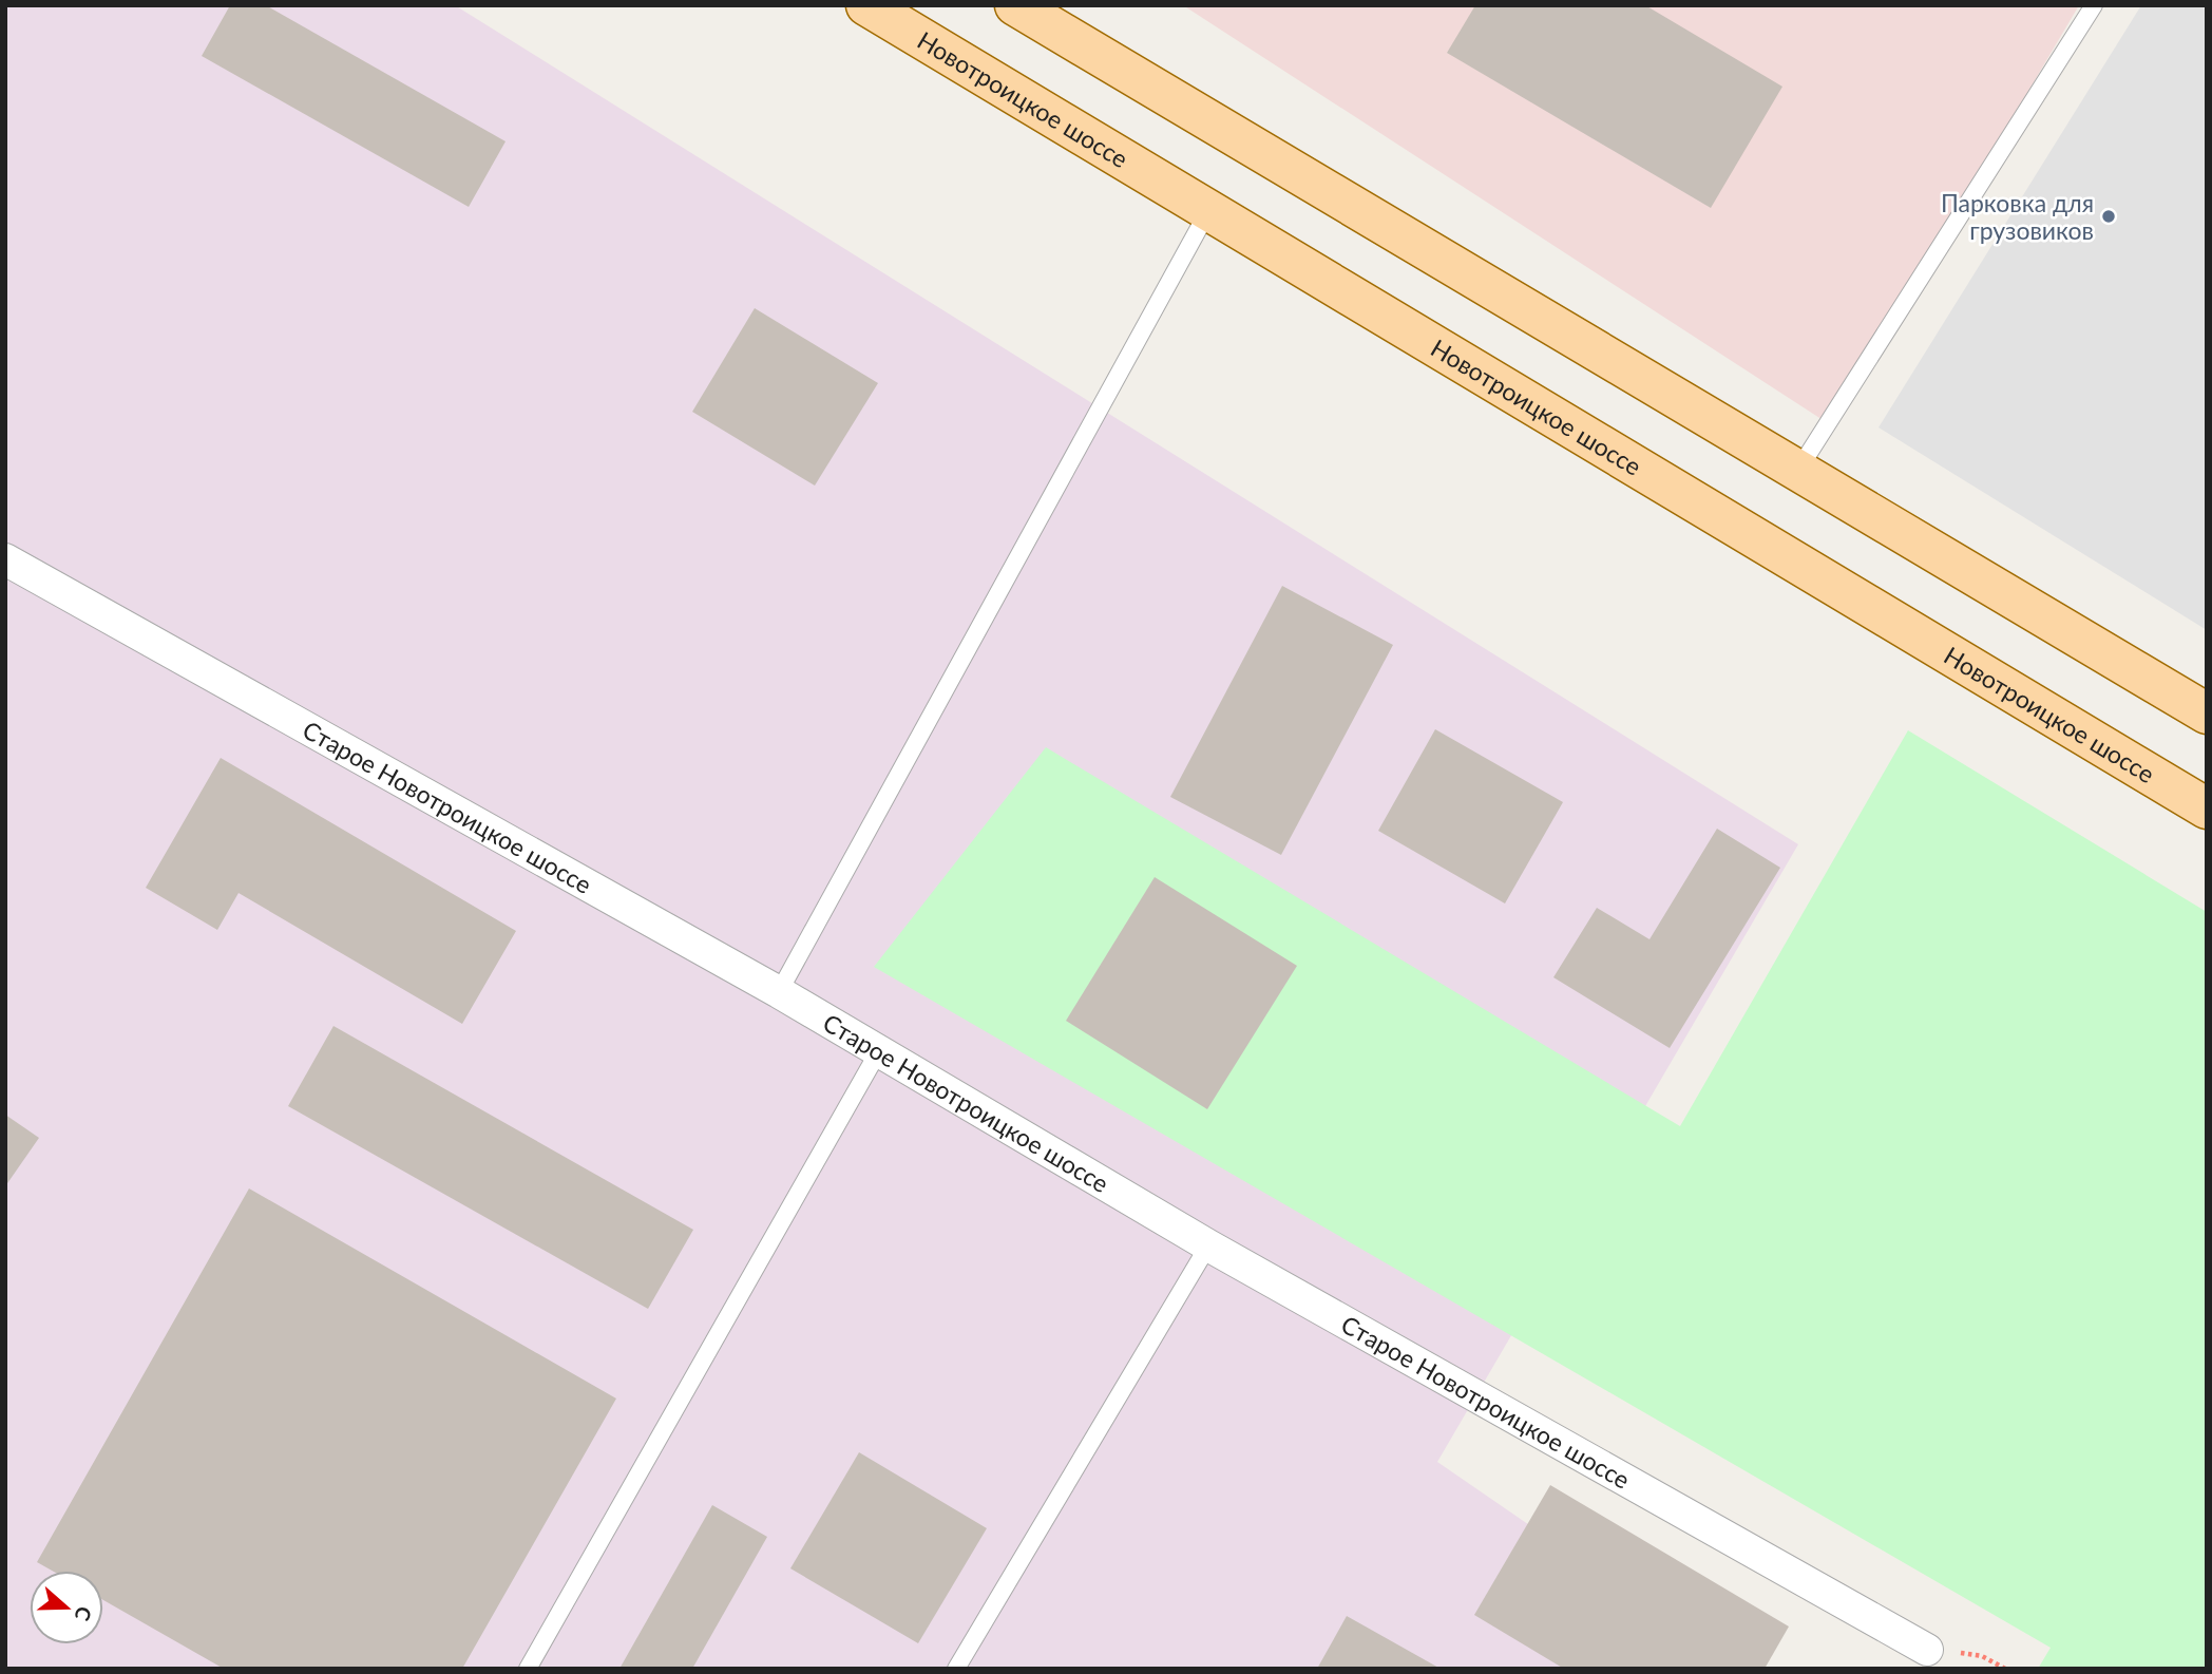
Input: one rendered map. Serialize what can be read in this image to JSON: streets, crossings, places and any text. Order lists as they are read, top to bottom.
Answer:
{
  "streets": {
    "main road": ["Новотроицкое шоссе"],
    "street": ["Старое Новотроицкое шоссе"]
  },
  "places": ["Парковка для грузовиков"],
  "north": "right"
}
